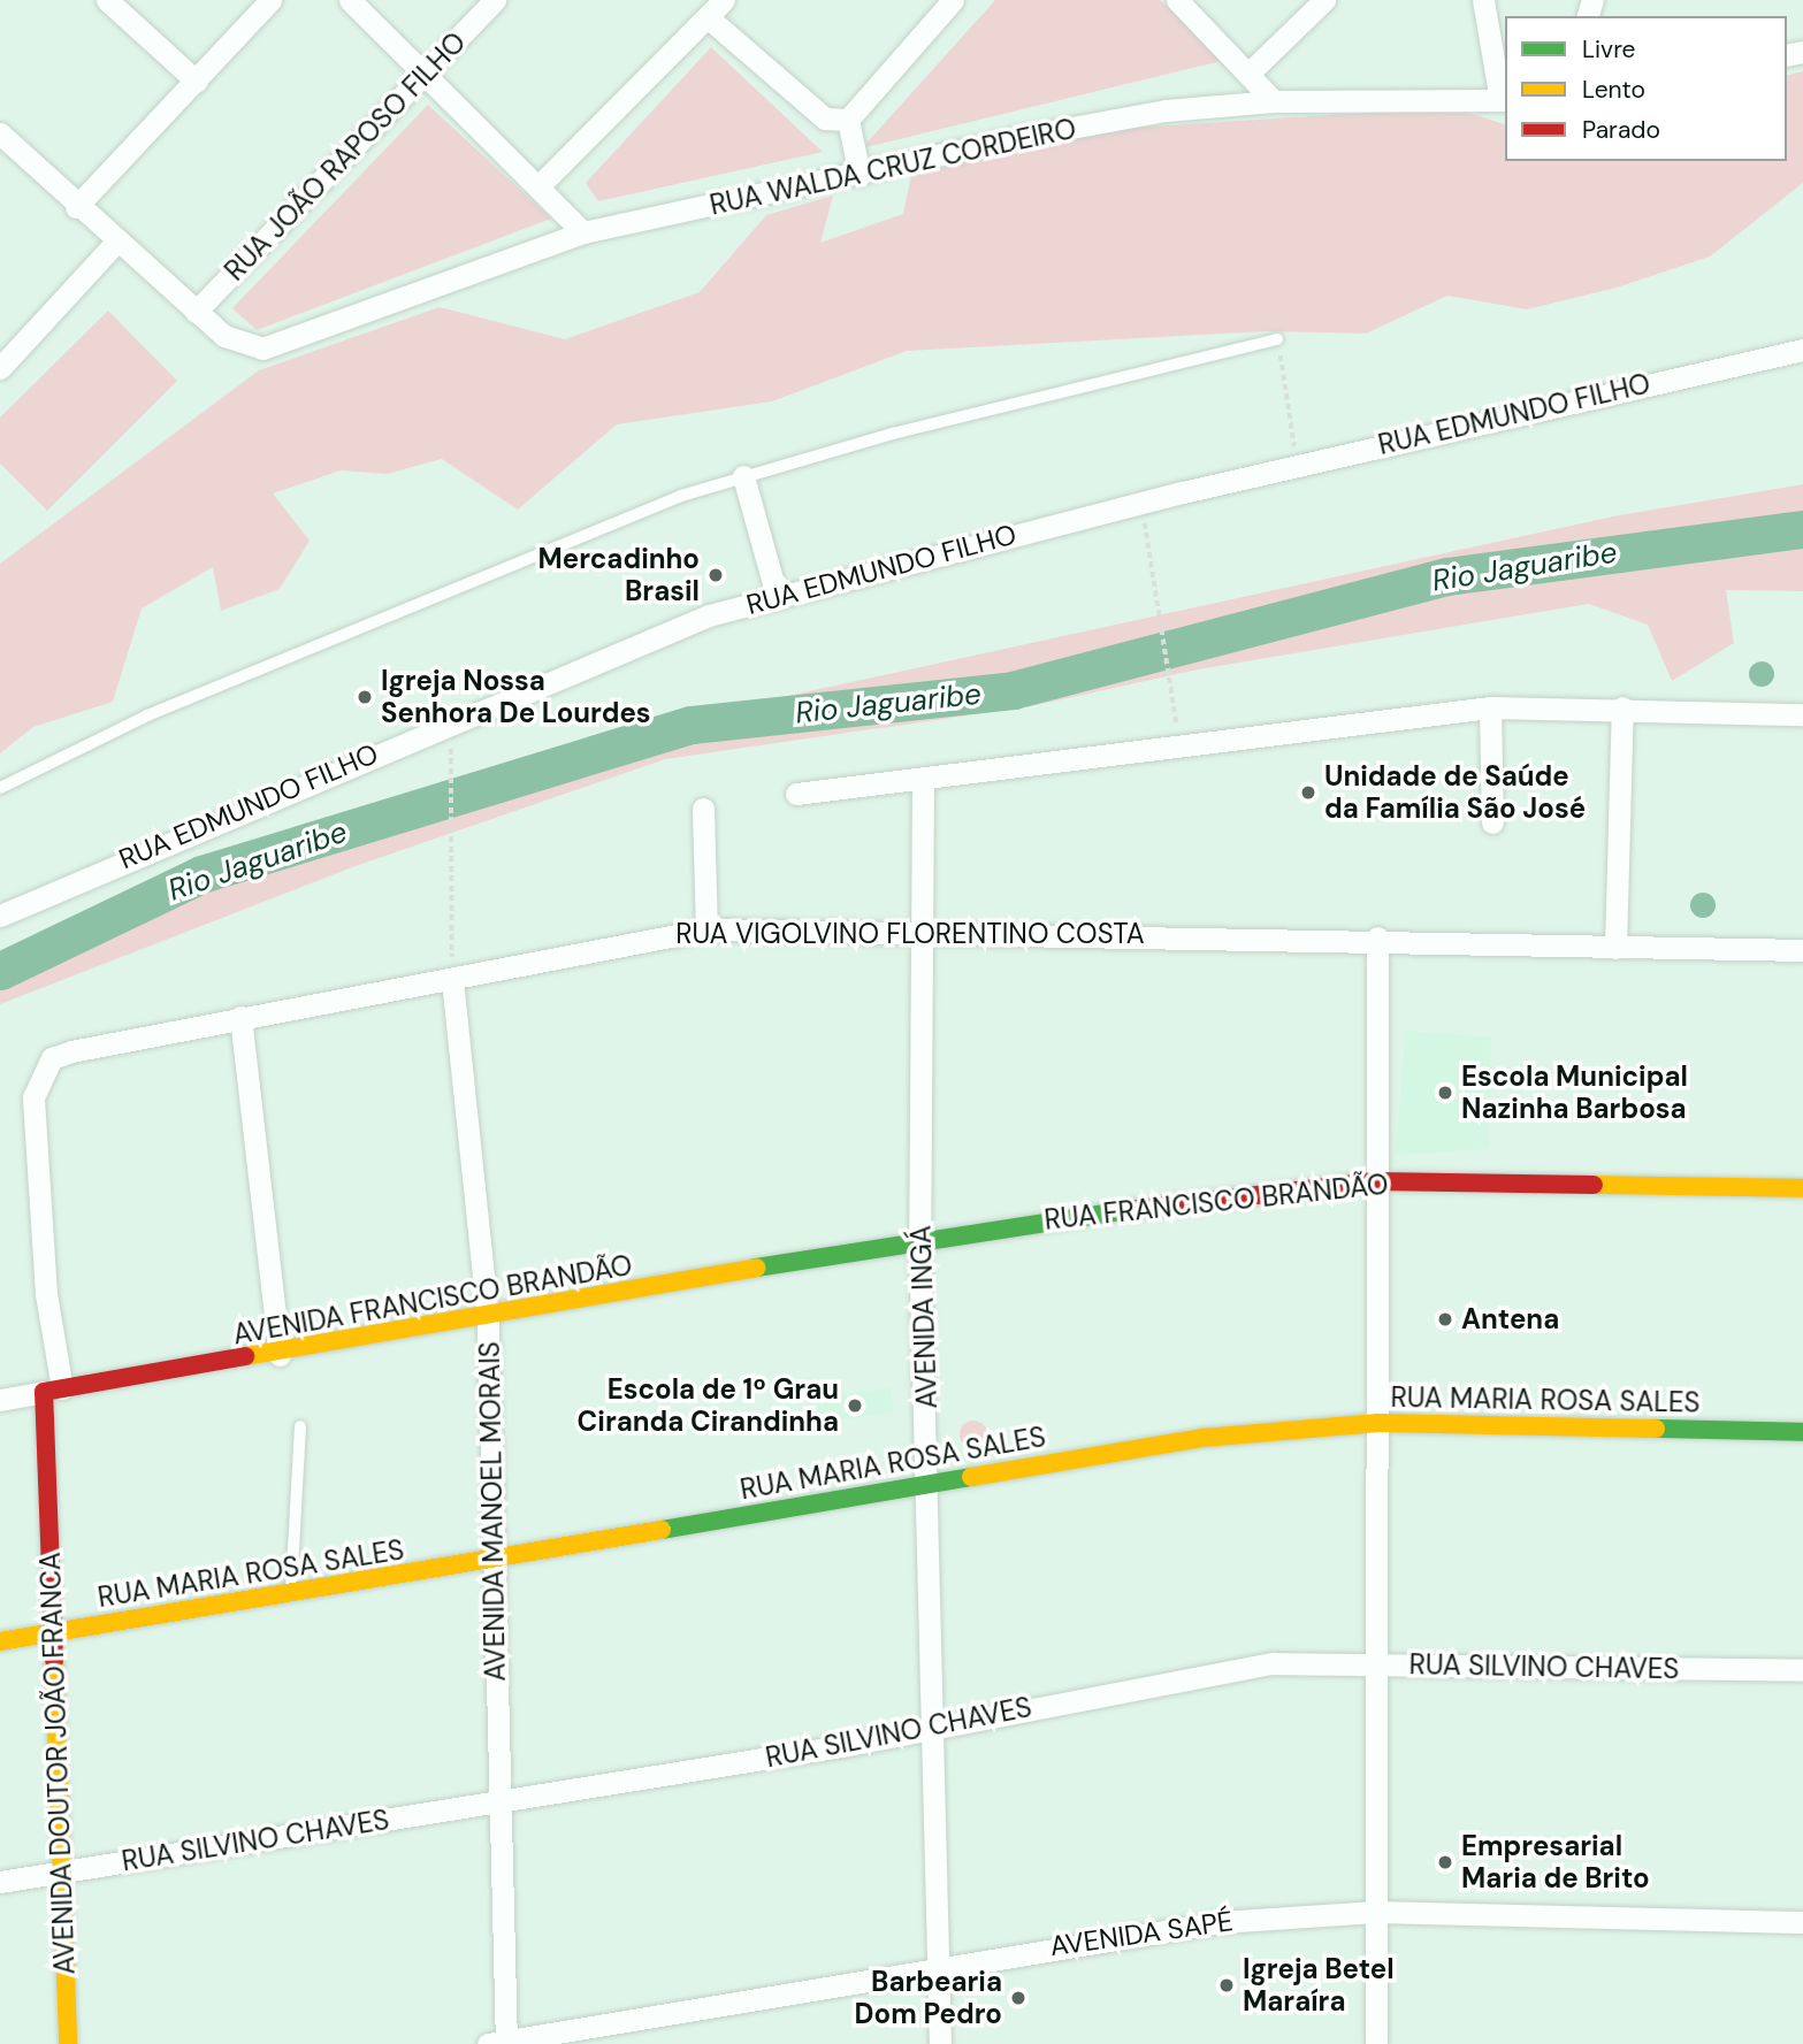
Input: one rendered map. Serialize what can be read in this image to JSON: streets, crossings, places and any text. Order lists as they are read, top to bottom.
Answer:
{
  "streets": {
    "street": [
      "RUA JOÃO RAPOSO FILHO",
      "RUA WALDA CRUZ CORDEIRO",
      "RUA EDMUNDO FILHO",
      "RUA VIGOLVINO FLORENTINO COSTA",
      "RUA FRANCISCO BRANDÃO",
      "AVENIDA FRANCISCO BRANDÃO",
      "AVENIDA INGÁ",
      "RUA MARIA ROSA SALES",
      "AVENIDA MANOEL MORAIS",
      "RUA SILVINO CHAVES",
      "AVENIDA DOUTOR JOÃO FRANCA",
      "AVENIDA SAPÉ"
    ]
  },
  "crossings": [
    ["RUA JOÃO RAPOSO FILHO", "RUA WALDA CRUZ CORDEIRO"],
    ["RUA VIGOLVINO FLORENTINO COSTA", "AVENIDA FRANCISCO BRANDÃO"],
    ["RUA VIGOLVINO FLORENTINO COSTA", "AVENIDA INGÁ"],
    ["RUA VIGOLVINO FLORENTINO COSTA", "AVENIDA MANOEL MORAIS"],
    ["RUA VIGOLVINO FLORENTINO COSTA", "AVENIDA DOUTOR JOÃO FRANCA"],
    ["RUA FRANCISCO BRANDÃO", "AVENIDA FRANCISCO BRANDÃO"],
    ["RUA FRANCISCO BRANDÃO", "AVENIDA INGÁ"],
    ["AVENIDA FRANCISCO BRANDÃO", "AVENIDA INGÁ"],
    ["AVENIDA FRANCISCO BRANDÃO", "AVENIDA MANOEL MORAIS"],
    ["AVENIDA FRANCISCO BRANDÃO", "AVENIDA DOUTOR JOÃO FRANCA"],
    ["AVENIDA INGÁ", "RUA MARIA ROSA SALES"],
    ["AVENIDA INGÁ", "RUA SILVINO CHAVES"],
    ["AVENIDA INGÁ", "AVENIDA SAPÉ"],
    ["RUA MARIA ROSA SALES", "AVENIDA MANOEL MORAIS"],
    ["RUA MARIA ROSA SALES", "AVENIDA DOUTOR JOÃO FRANCA"],
    ["AVENIDA MANOEL MORAIS", "RUA SILVINO CHAVES"],
    ["AVENIDA MANOEL MORAIS", "AVENIDA SAPÉ"],
    ["RUA SILVINO CHAVES", "AVENIDA DOUTOR JOÃO FRANCA"]
  ],
  "water": ["Rio Jaguaribe"],
  "places": [
    "Mercadinho Brasil",
    "Igreja Nossa Senhora De Lourdes",
    "Unidade de Saúde da Família São José",
    "Escola Municipal Nazinha Barbosa",
    "Antena",
    "Escola de 1º Grau Ciranda Cirandinha",
    "Empresarial Maria de Brito",
    "Igreja Betel Maraíra",
    "Barbearia Dom Pedro"
  ],
  "legend": ["Livre", "Lento", "Parado"]
}
